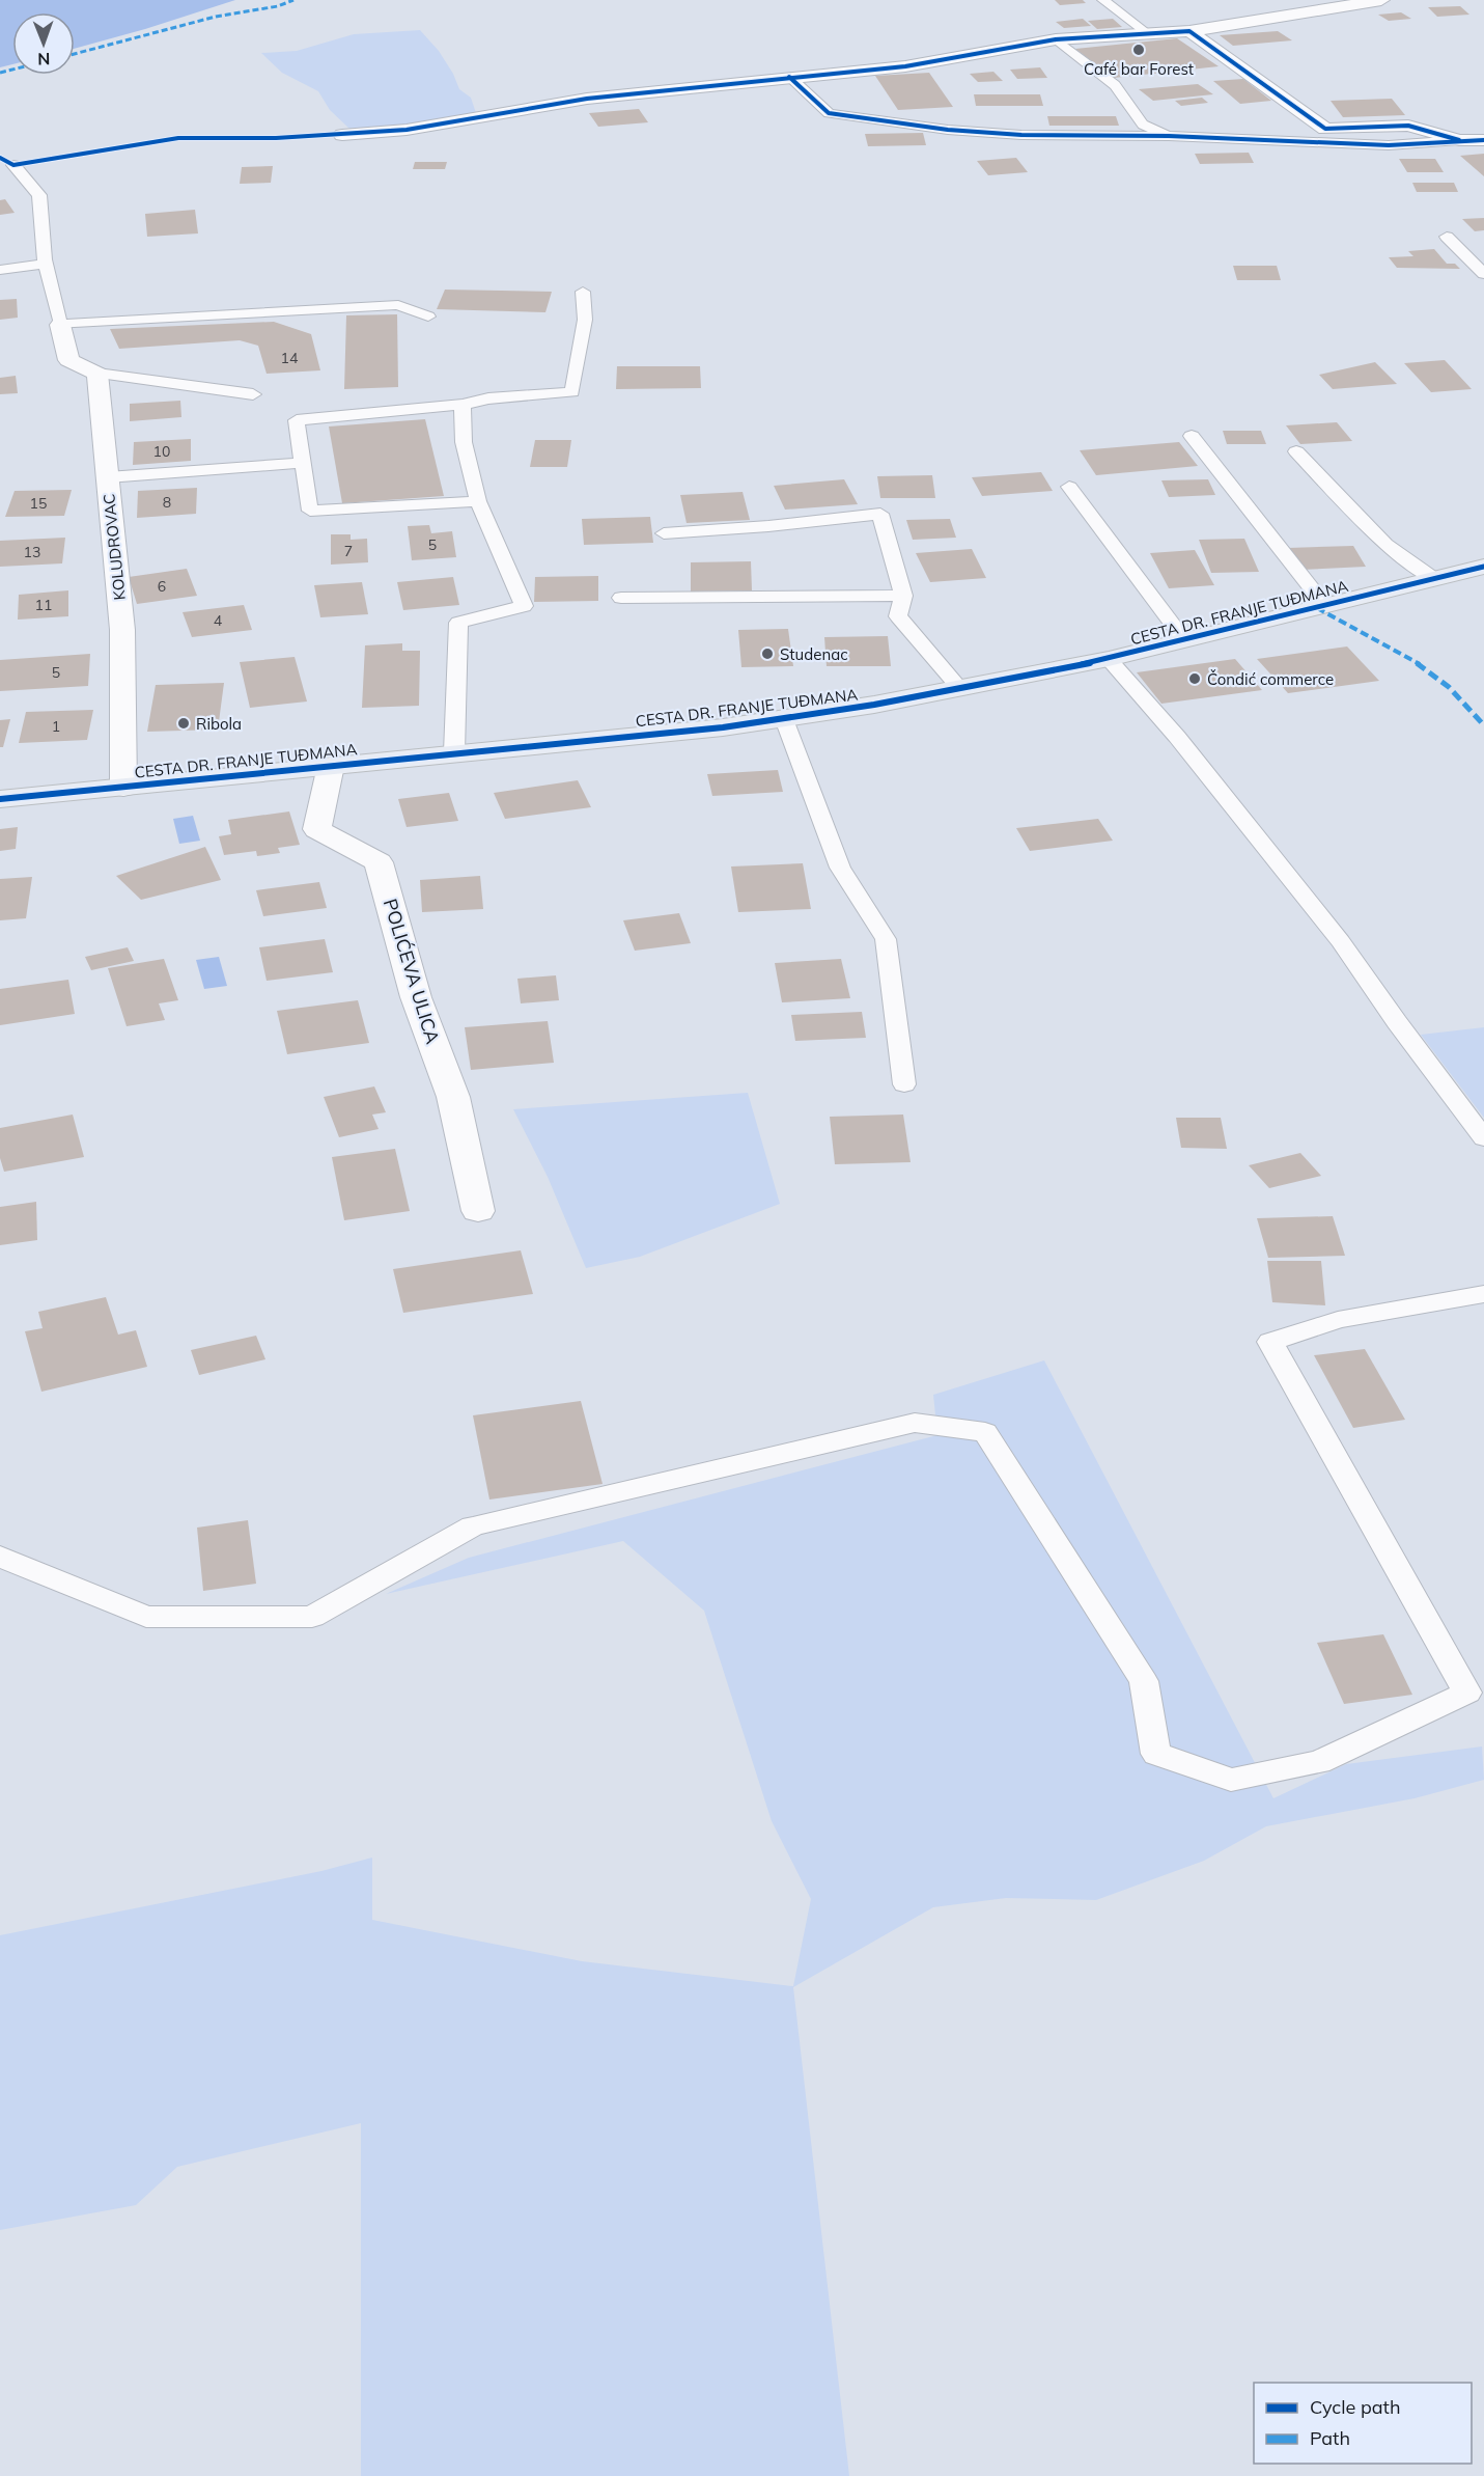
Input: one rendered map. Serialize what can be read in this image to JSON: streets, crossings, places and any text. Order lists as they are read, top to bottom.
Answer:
{
  "streets": {
    "main road": ["CESTA DR. FRANJE TUĐMANA"],
    "street": ["KOLUDROVAC", "POLIĆEVA ULICA"]
  },
  "crossings": [
    ["KOLUDROVAC", "CESTA DR. FRANJE TUĐMANA"],
    ["CESTA DR. FRANJE TUĐMANA", "POLIĆEVA ULICA"]
  ],
  "places": [
    "Café bar Forest",
    "Studenac",
    "Čondić commerce",
    "Ribola"
  ],
  "house_numbers": [
    "14",
    "10",
    "8",
    "15",
    "5",
    "7",
    "13",
    "6",
    "11",
    "4",
    "5",
    "1"
  ],
  "legend": ["Cycle path", "Path"],
  "north": "bottom"
}
